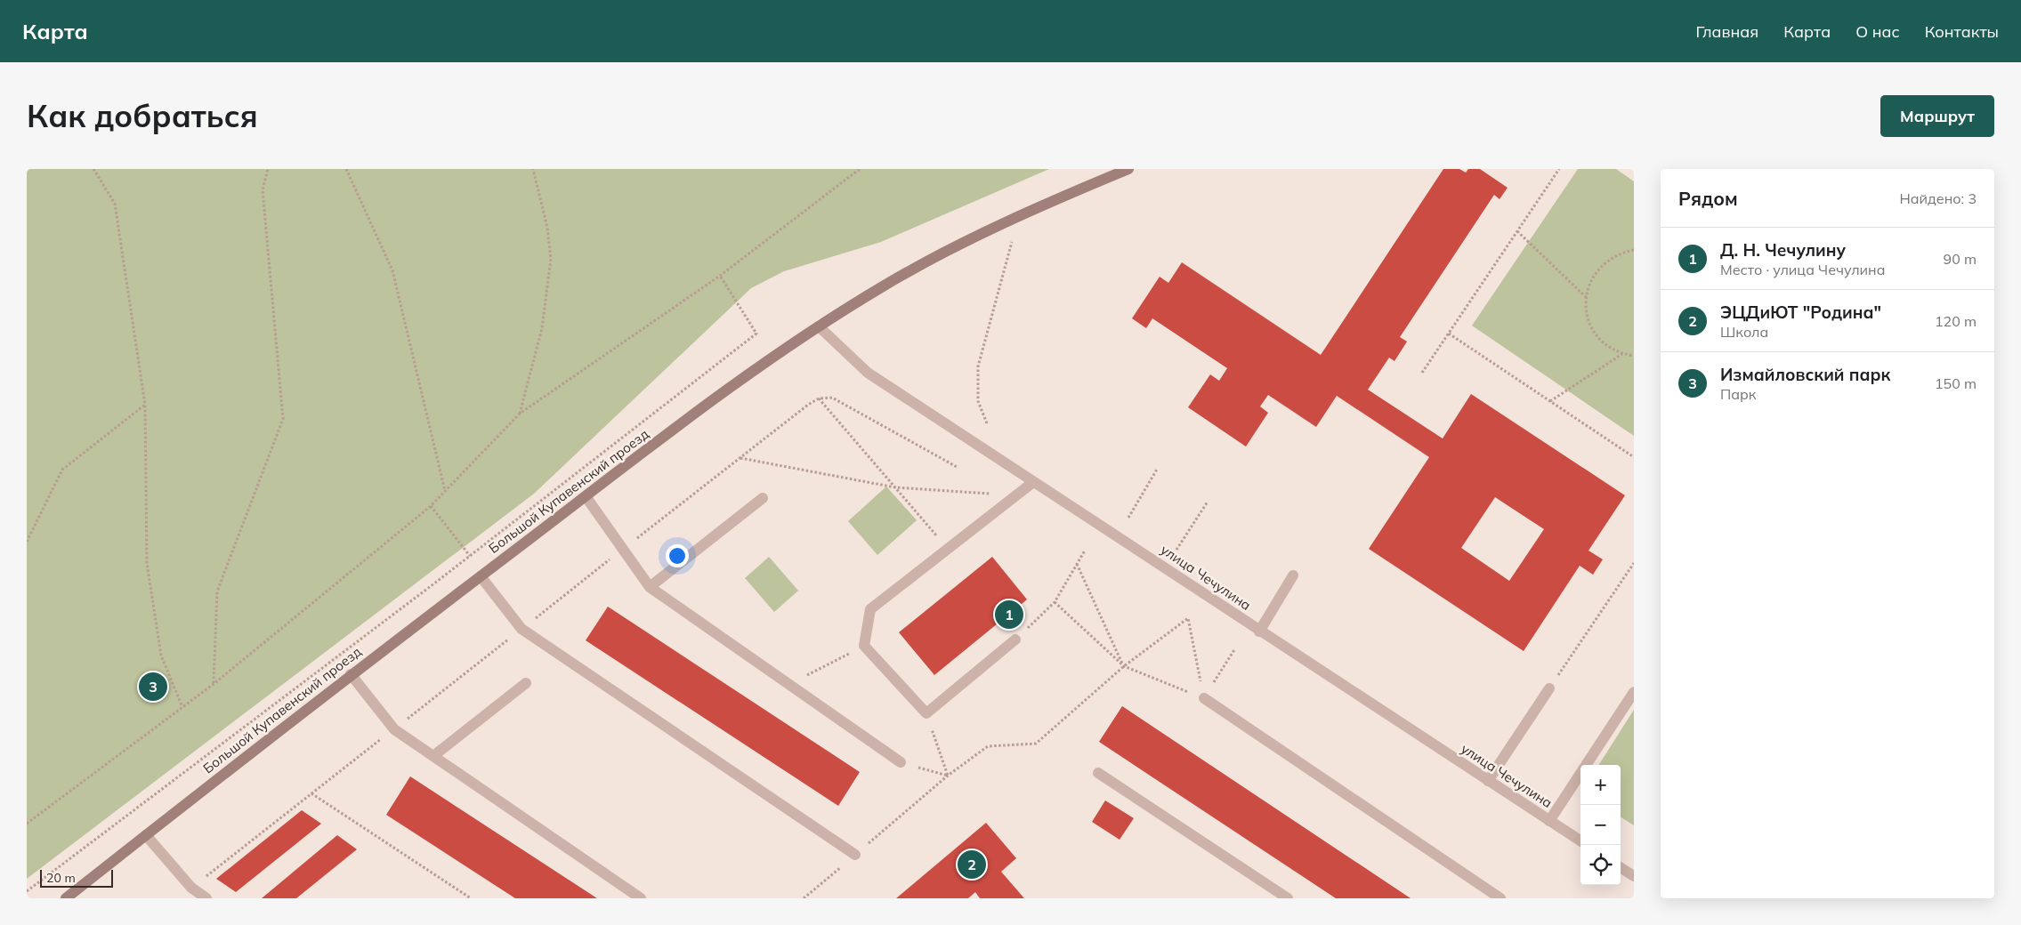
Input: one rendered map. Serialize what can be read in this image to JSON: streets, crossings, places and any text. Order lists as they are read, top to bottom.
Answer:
{
  "streets": {
    "main road": ["Большой Купавенский проезд"],
    "street": ["улица Чечулина"]
  },
  "crossings": [
    ["Большой Купавенский проезд", "улица Чечулина"]
  ],
  "scale_bar": "20 m",
  "page": {
    "header": "Карта",
    "nav": [
      "Главная",
      "Карта",
      "О нас",
      "Контакты"
    ],
    "buttons": "Маршрут",
    "title": "Как добраться",
    "heading": ["Рядом", "Найдено: 3"],
    "list": [
      {
        "mark": "1",
        "name": "Д. Н. Чечулину",
        "note": "Место · улица Чечулина",
        "value": "90 m"
      },
      {
        "mark": "2",
        "name": "ЭЦДиЮТ \"Родина\"",
        "note": "Школа",
        "value": "120 m"
      },
      {
        "mark": "3",
        "name": "Измайловский парк",
        "note": "Парк",
        "value": "150 m"
      }
    ],
    "pins": ["1", "3", "2"],
    "map_buttons": ["+", "−"],
    "scale": "20 m"
  }
}
